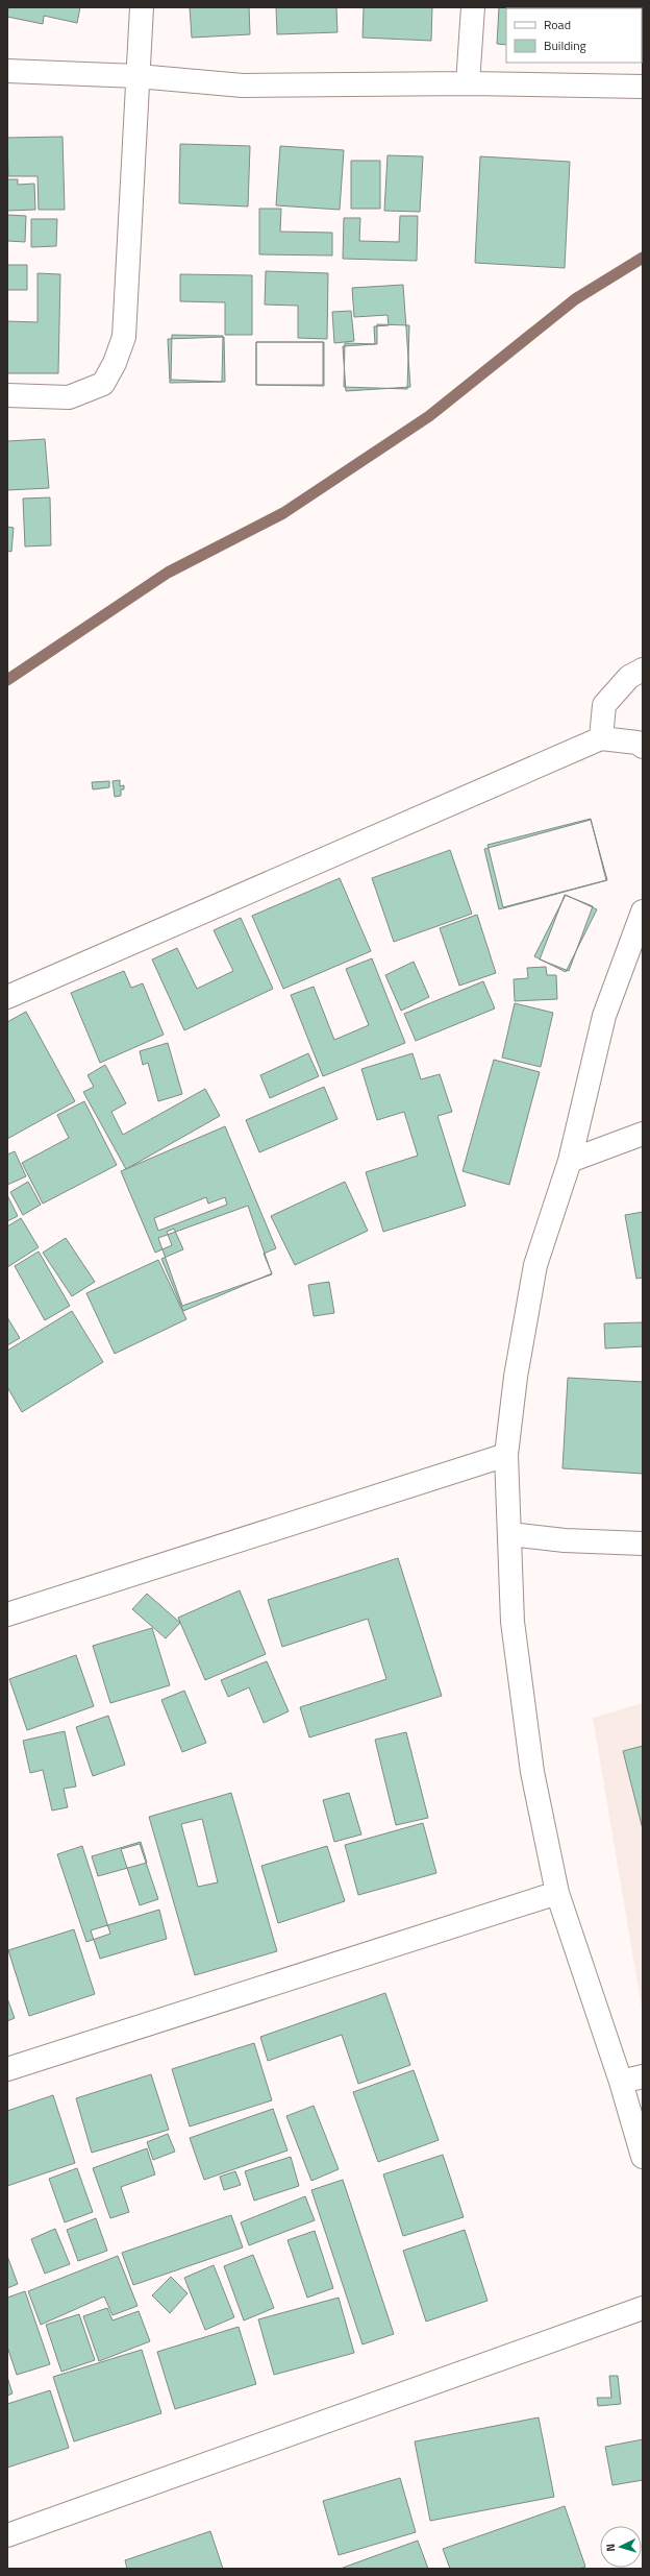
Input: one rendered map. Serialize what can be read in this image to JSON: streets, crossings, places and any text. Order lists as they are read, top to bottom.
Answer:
{
  "legend": ["Road", "Building"],
  "north": "left"
}
